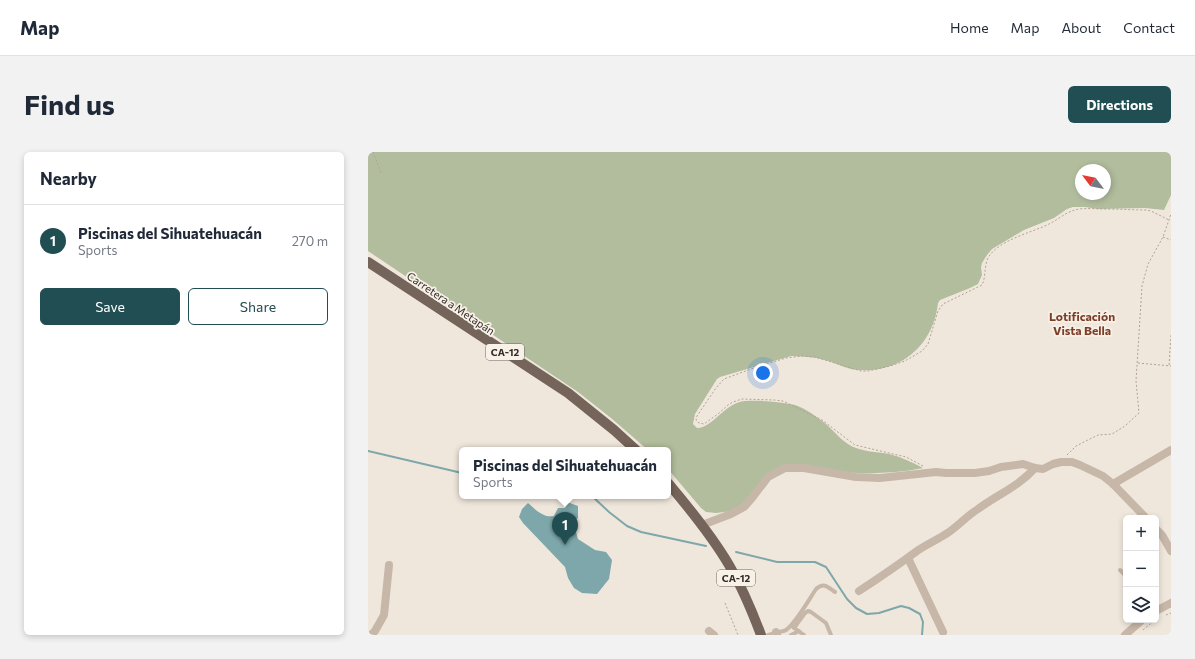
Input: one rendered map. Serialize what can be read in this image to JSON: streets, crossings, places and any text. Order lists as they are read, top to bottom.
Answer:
{
  "streets": {
    "main road": ["Carretera a Metapán", "CA-12"]
  },
  "districts": ["Lotificación Vista Bella"],
  "north": "top left",
  "page": {
    "header": "Map",
    "nav": [
      "Home",
      "Map",
      "About",
      "Contact"
    ],
    "buttons": [
      "Directions",
      ["Save", "Share"]
    ],
    "title": "Find us",
    "heading": "Nearby",
    "list": [
      {
        "mark": "1",
        "name": "Piscinas del Sihuatehuacán",
        "note": "Sports",
        "value": "270 m"
      }
    ],
    "popup": ["Piscinas del Sihuatehuacán", "Sports"],
    "pins": "1",
    "map_buttons": ["+", "−"]
  }
}
